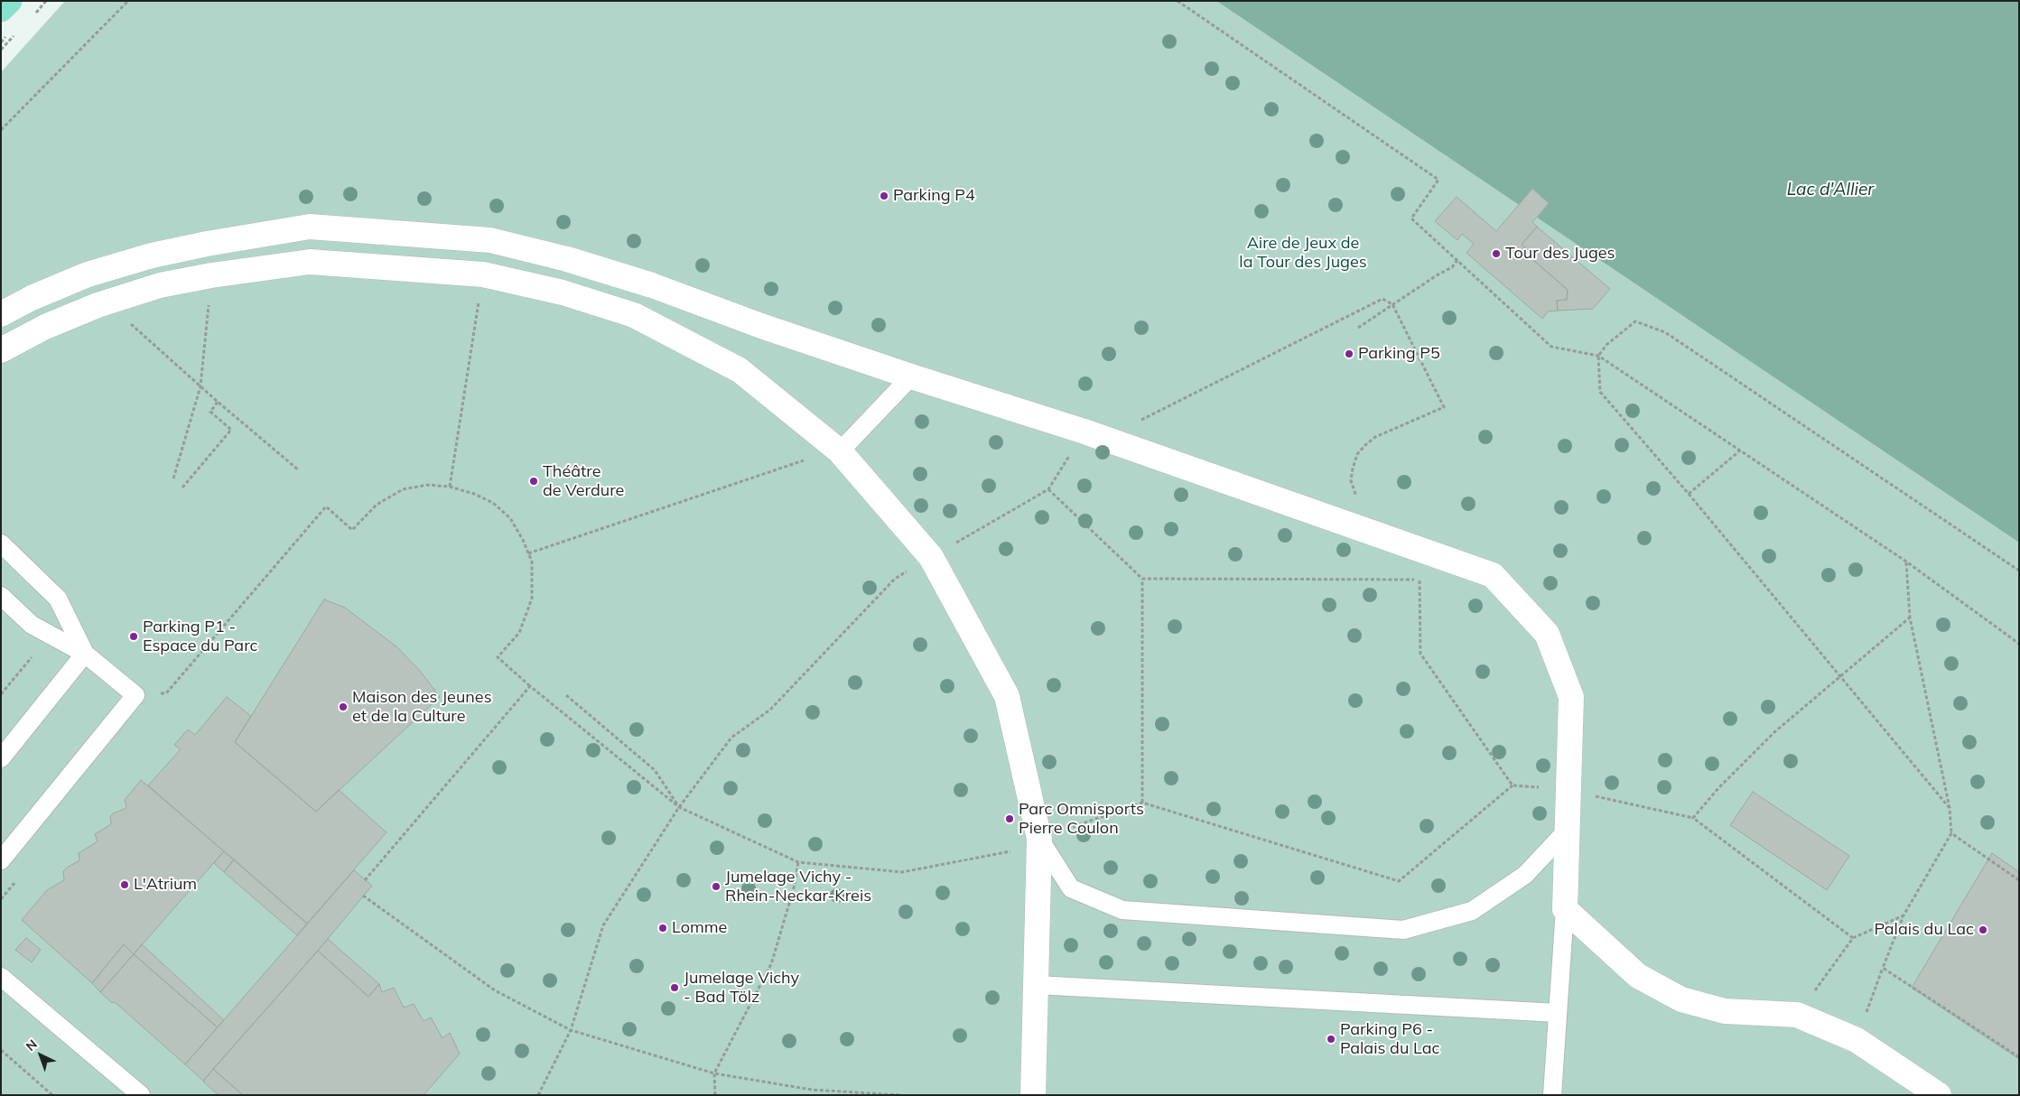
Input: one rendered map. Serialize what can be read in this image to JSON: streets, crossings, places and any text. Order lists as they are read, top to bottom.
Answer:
{
  "water": ["Lac d'Allier"],
  "parks": ["Aire de Jeux de la Tour des Juges"],
  "places": [
    "Parking P4",
    "Tour des Juges",
    "Parking P5",
    "Théâtre de Verdure",
    "Parking P1 - Espace du Parc",
    "Maison des Jeunes et de la Culture",
    "Parc Omnisports Pierre Coulon",
    "L'Atrium",
    "Jumelage Vichy - Rhein-Neckar-Kreis",
    "Lomme",
    "Palais du Lac",
    "Jumelage Vichy - Bad Tölz",
    "Parking P6 - Palais du Lac"
  ],
  "north": "top left"
}
